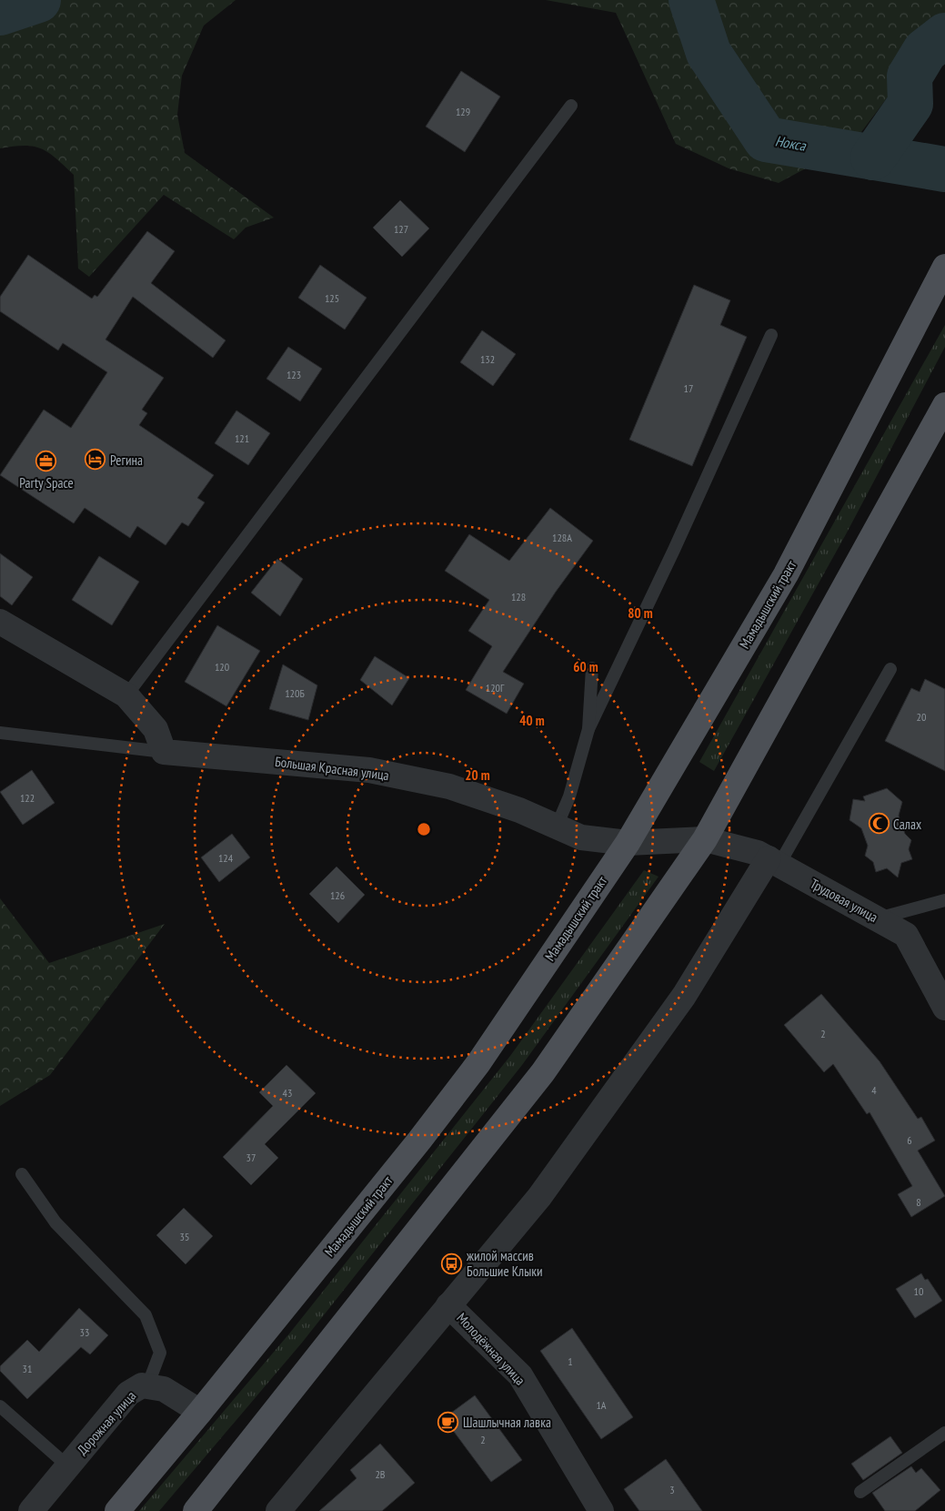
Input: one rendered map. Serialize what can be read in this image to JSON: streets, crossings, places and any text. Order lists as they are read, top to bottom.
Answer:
{
  "streets": {
    "main road": ["Мамадышский тракт"],
    "street": [
      "Большая Красная улица",
      "Трудовая улица",
      "Молодёжная улица",
      "Дорожная улица"
    ]
  },
  "crossings": [
    ["Мамадышский тракт", "Большая Красная улица"],
    ["Мамадышский тракт", "Дорожная улица"],
    ["Большая Красная улица", "Трудовая улица"]
  ],
  "water": ["Нокса"],
  "places": {
    "hotel": ["Регина"],
    "office": ["Party Space"],
    "mosque": ["Салах"],
    "bus stop": ["жилой массив Большие Клыки"],
    "cafe": ["Шашлычная лавка"]
  },
  "house_numbers": [
    "129",
    "127",
    "125",
    "132",
    "123",
    "17",
    "121",
    "128А",
    "128",
    "120",
    "120Г",
    "120Б",
    "20",
    "122",
    "124",
    "126",
    "2",
    "4",
    "43",
    "6",
    "37",
    "8",
    "35",
    "10",
    "33",
    "1",
    "31",
    "1А",
    "2",
    "2В",
    "3"
  ],
  "rings": [
    "80 m",
    "60 m",
    "40 m",
    "20 m"
  ]
}
